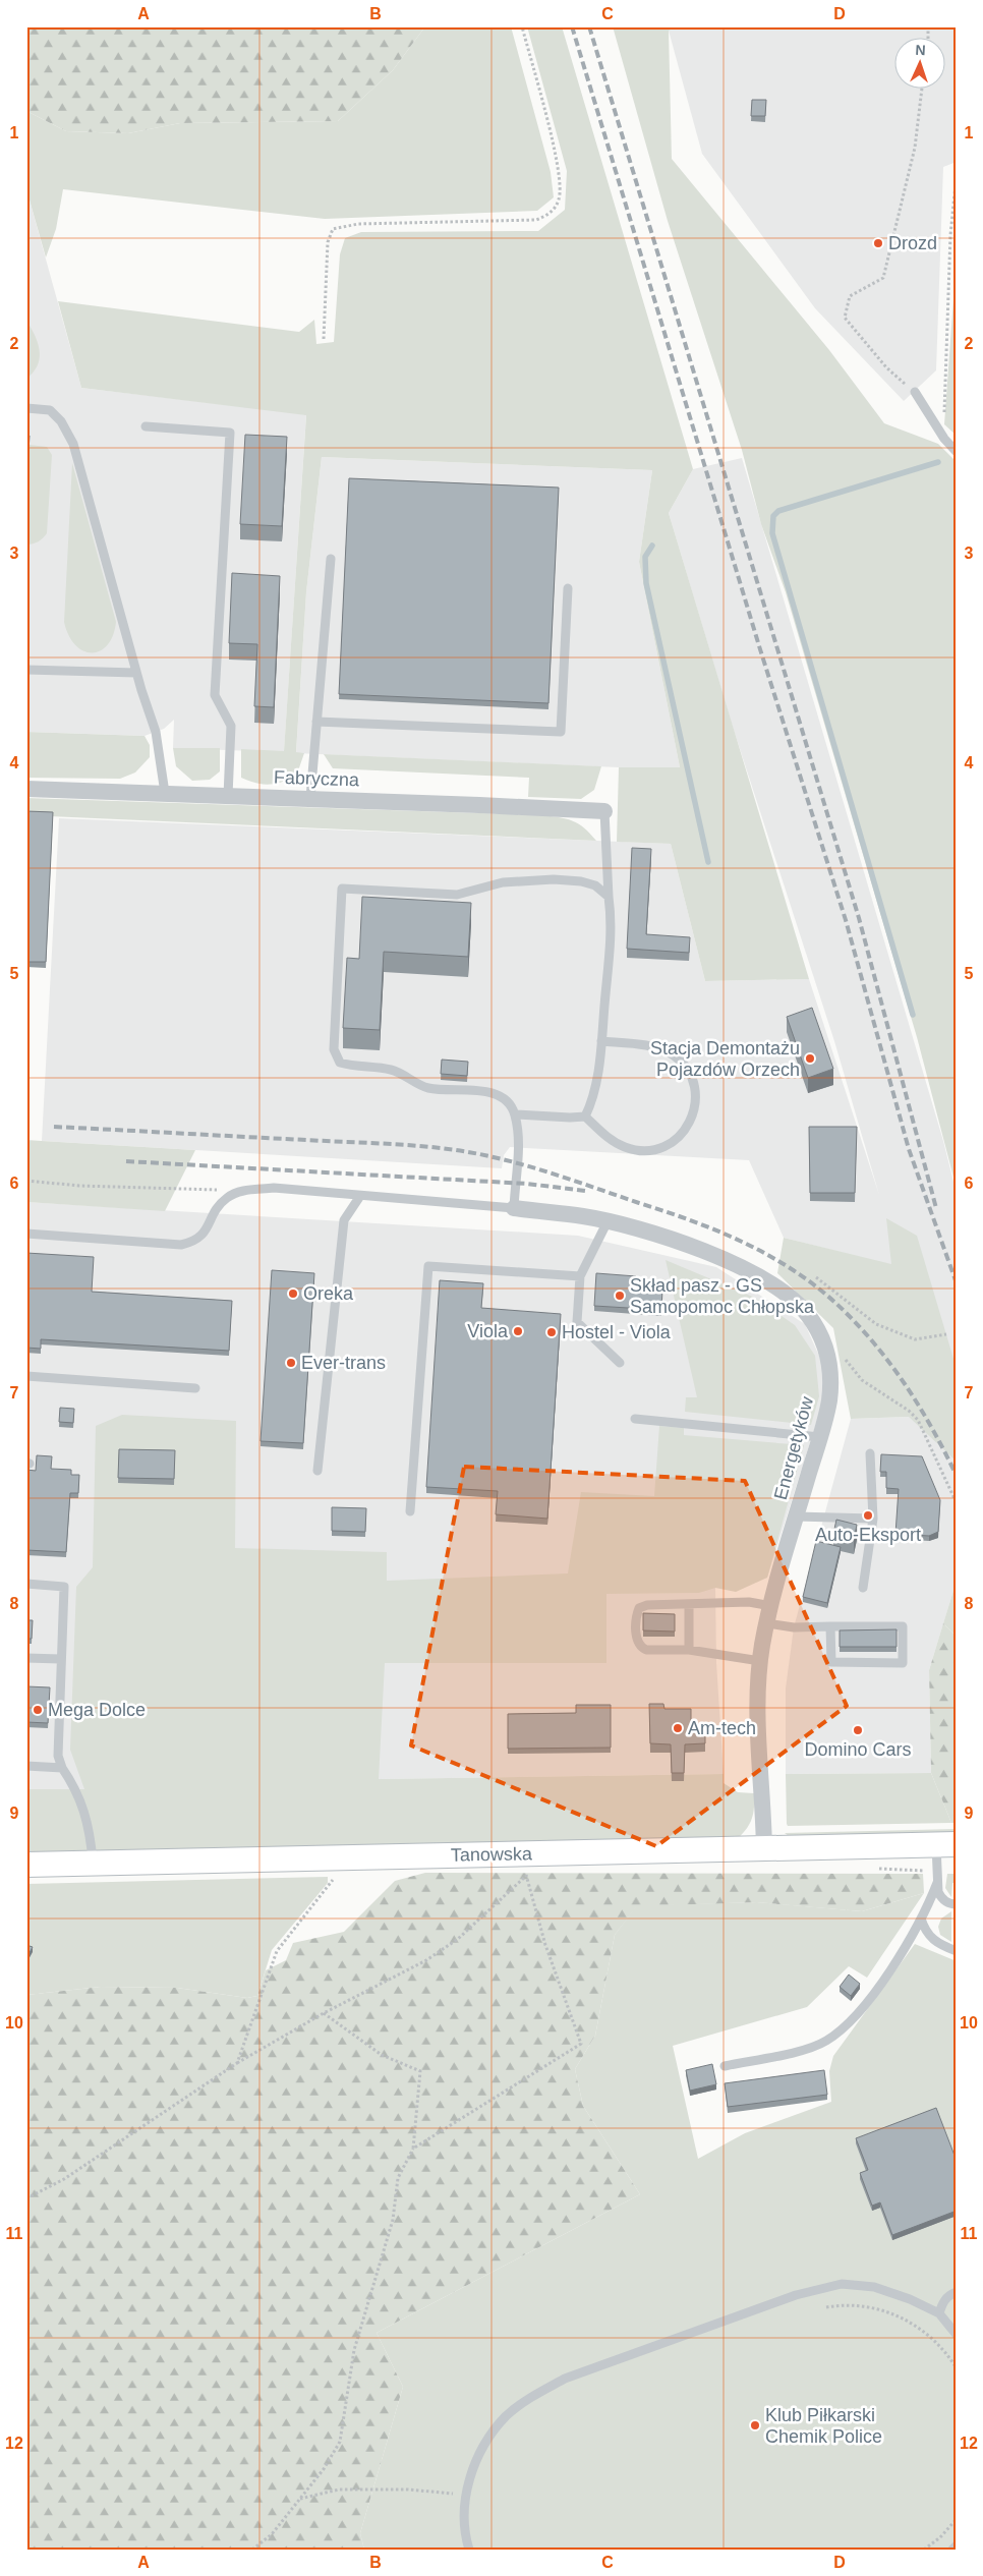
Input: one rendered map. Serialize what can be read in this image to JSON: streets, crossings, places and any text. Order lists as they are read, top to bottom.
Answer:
{
  "streets": {
    "main road": ["Tanowska"],
    "street": ["Fabryczna", "Energetyków"]
  },
  "crossings": [
    ["Energetyków", "Tanowska"]
  ],
  "places": [
    "Drozd",
    "Stacja Demontażu Pojazdów Orzech",
    "Oreka",
    "Skład pasz - GS Samopomoc Chłopska",
    "Viola",
    "Hostel - Viola",
    "Ever-trans",
    "Auto-Eksport",
    "Mega Dolce",
    "Am-tech",
    "Domino Cars",
    "Klub Piłkarski Chemik Police"
  ],
  "north": "top",
  "grid": {
    "columns": [
      "A",
      "B",
      "C",
      "D"
    ],
    "rows": [
      "1",
      "2",
      "3",
      "4",
      "5",
      "6",
      "7",
      "8",
      "9",
      "10",
      "11",
      "12"
    ]
  }
}
